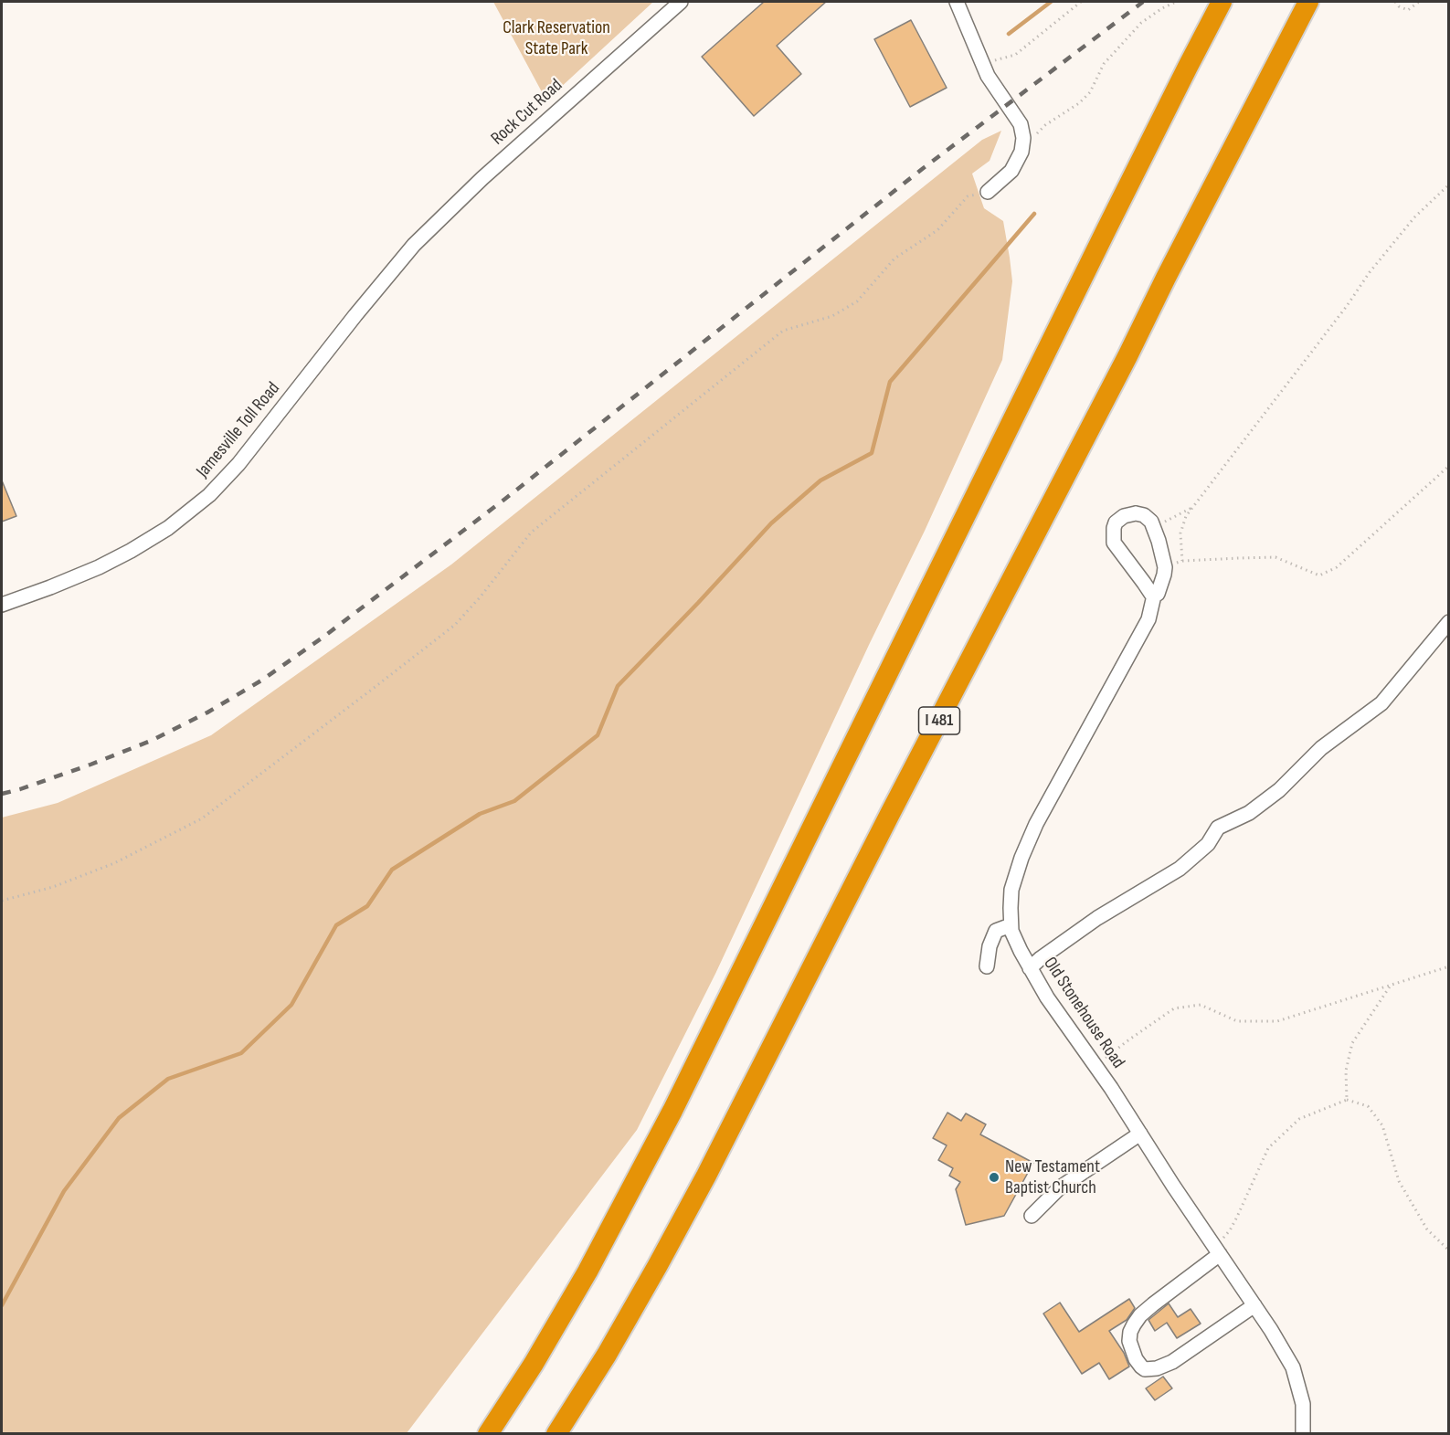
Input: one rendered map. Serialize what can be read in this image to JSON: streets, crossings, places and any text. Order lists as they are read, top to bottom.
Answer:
{
  "streets": {
    "highway": ["I 481"],
    "street": ["Rock Cut Road", "Jamesville Toll Road", "Old Stonehouse Road"]
  },
  "crossings": [
    ["Rock Cut Road", "Jamesville Toll Road"]
  ],
  "parks": ["Clark Reservation State Park"],
  "places": ["New Testament Baptist Church"]
}
